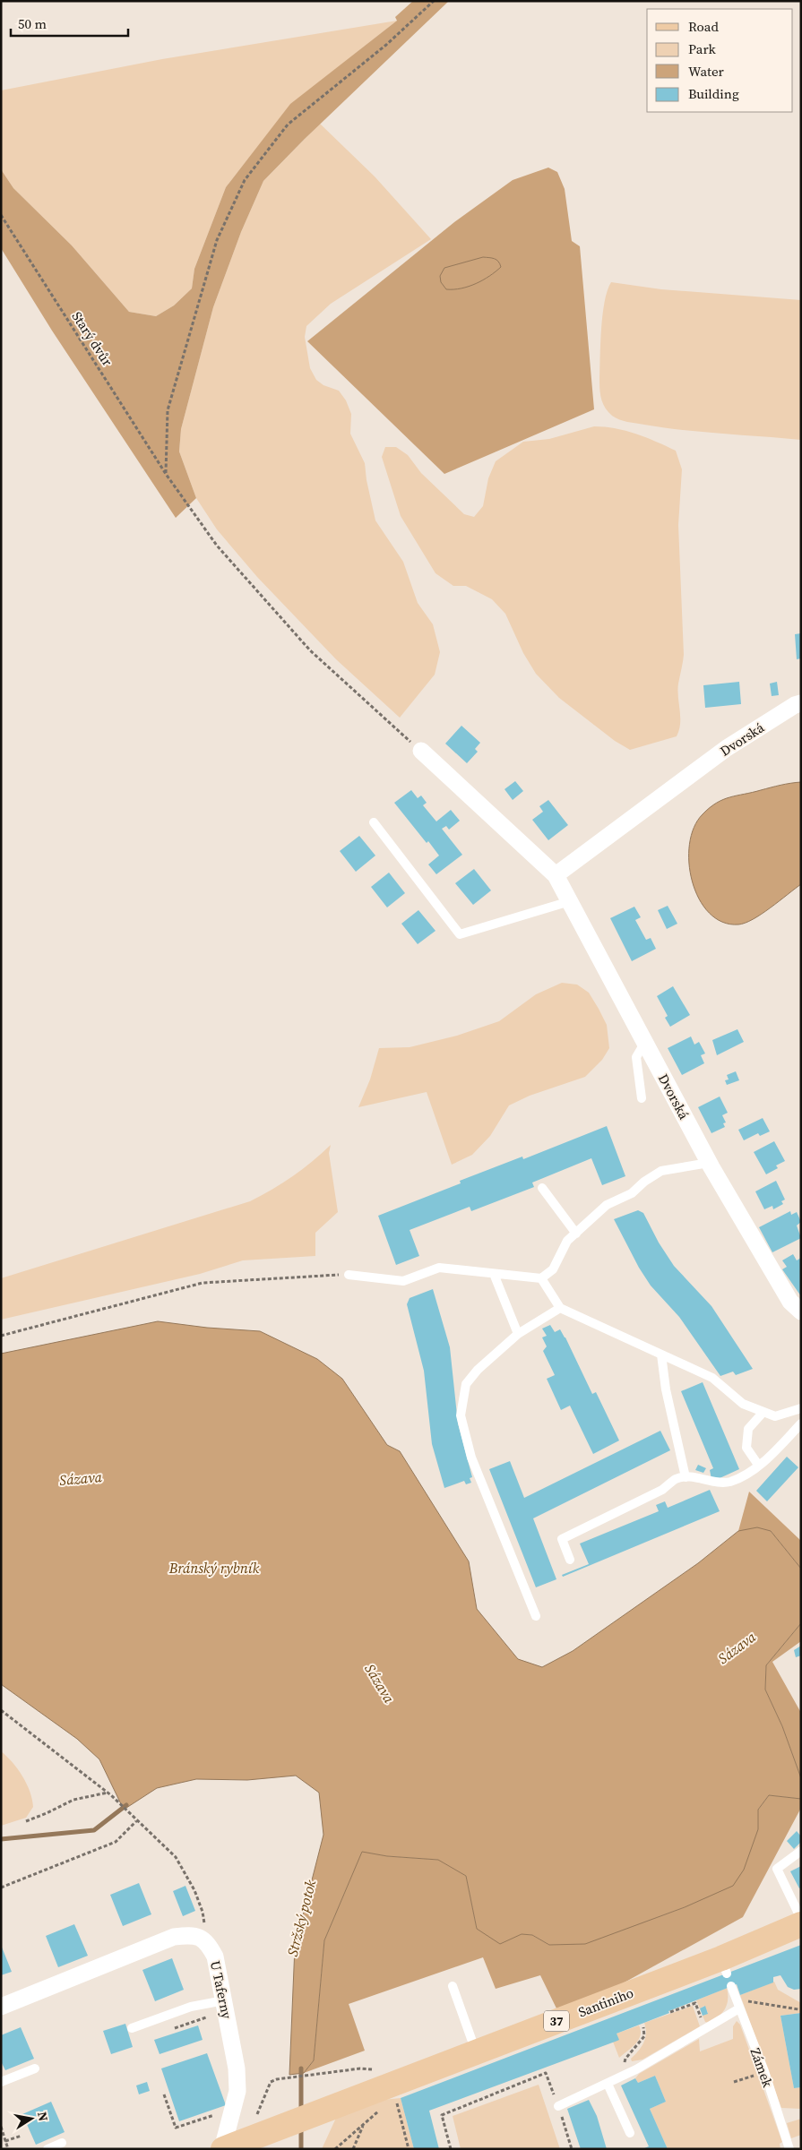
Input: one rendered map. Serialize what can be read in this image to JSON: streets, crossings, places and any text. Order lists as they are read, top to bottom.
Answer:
{
  "streets": {
    "main road": ["Santiniho", "37"],
    "street": ["Dvorská", "U Taferny"],
    "lane": ["Zámek"],
    "path": ["Starý dvůr"]
  },
  "crossings": [
    ["Starý dvůr", "Dvorská"],
    ["U Taferny", "Santiniho"]
  ],
  "water": ["Sázava", "Bránský rybník", "Stržský potok"],
  "legend": [
    "Road",
    "Park",
    "Water",
    "Building"
  ],
  "scale_bar": "50 m",
  "north": "right"
}
